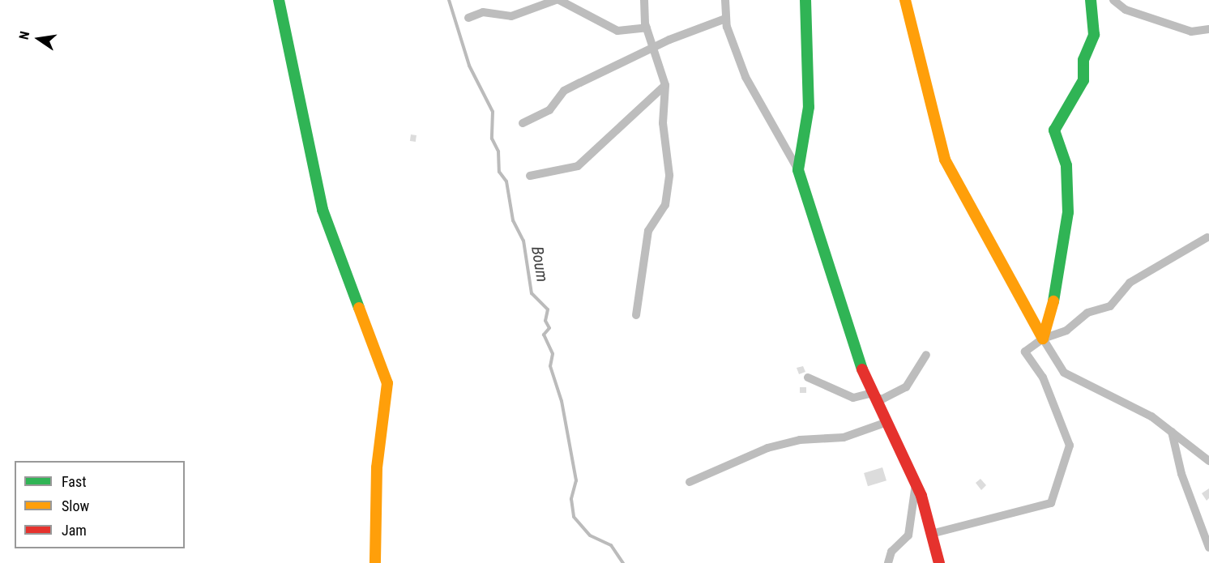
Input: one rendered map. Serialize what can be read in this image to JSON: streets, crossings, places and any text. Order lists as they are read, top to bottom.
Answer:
{
  "water": ["Boum"],
  "legend": ["Fast", "Slow", "Jam"],
  "north": "left"
}
